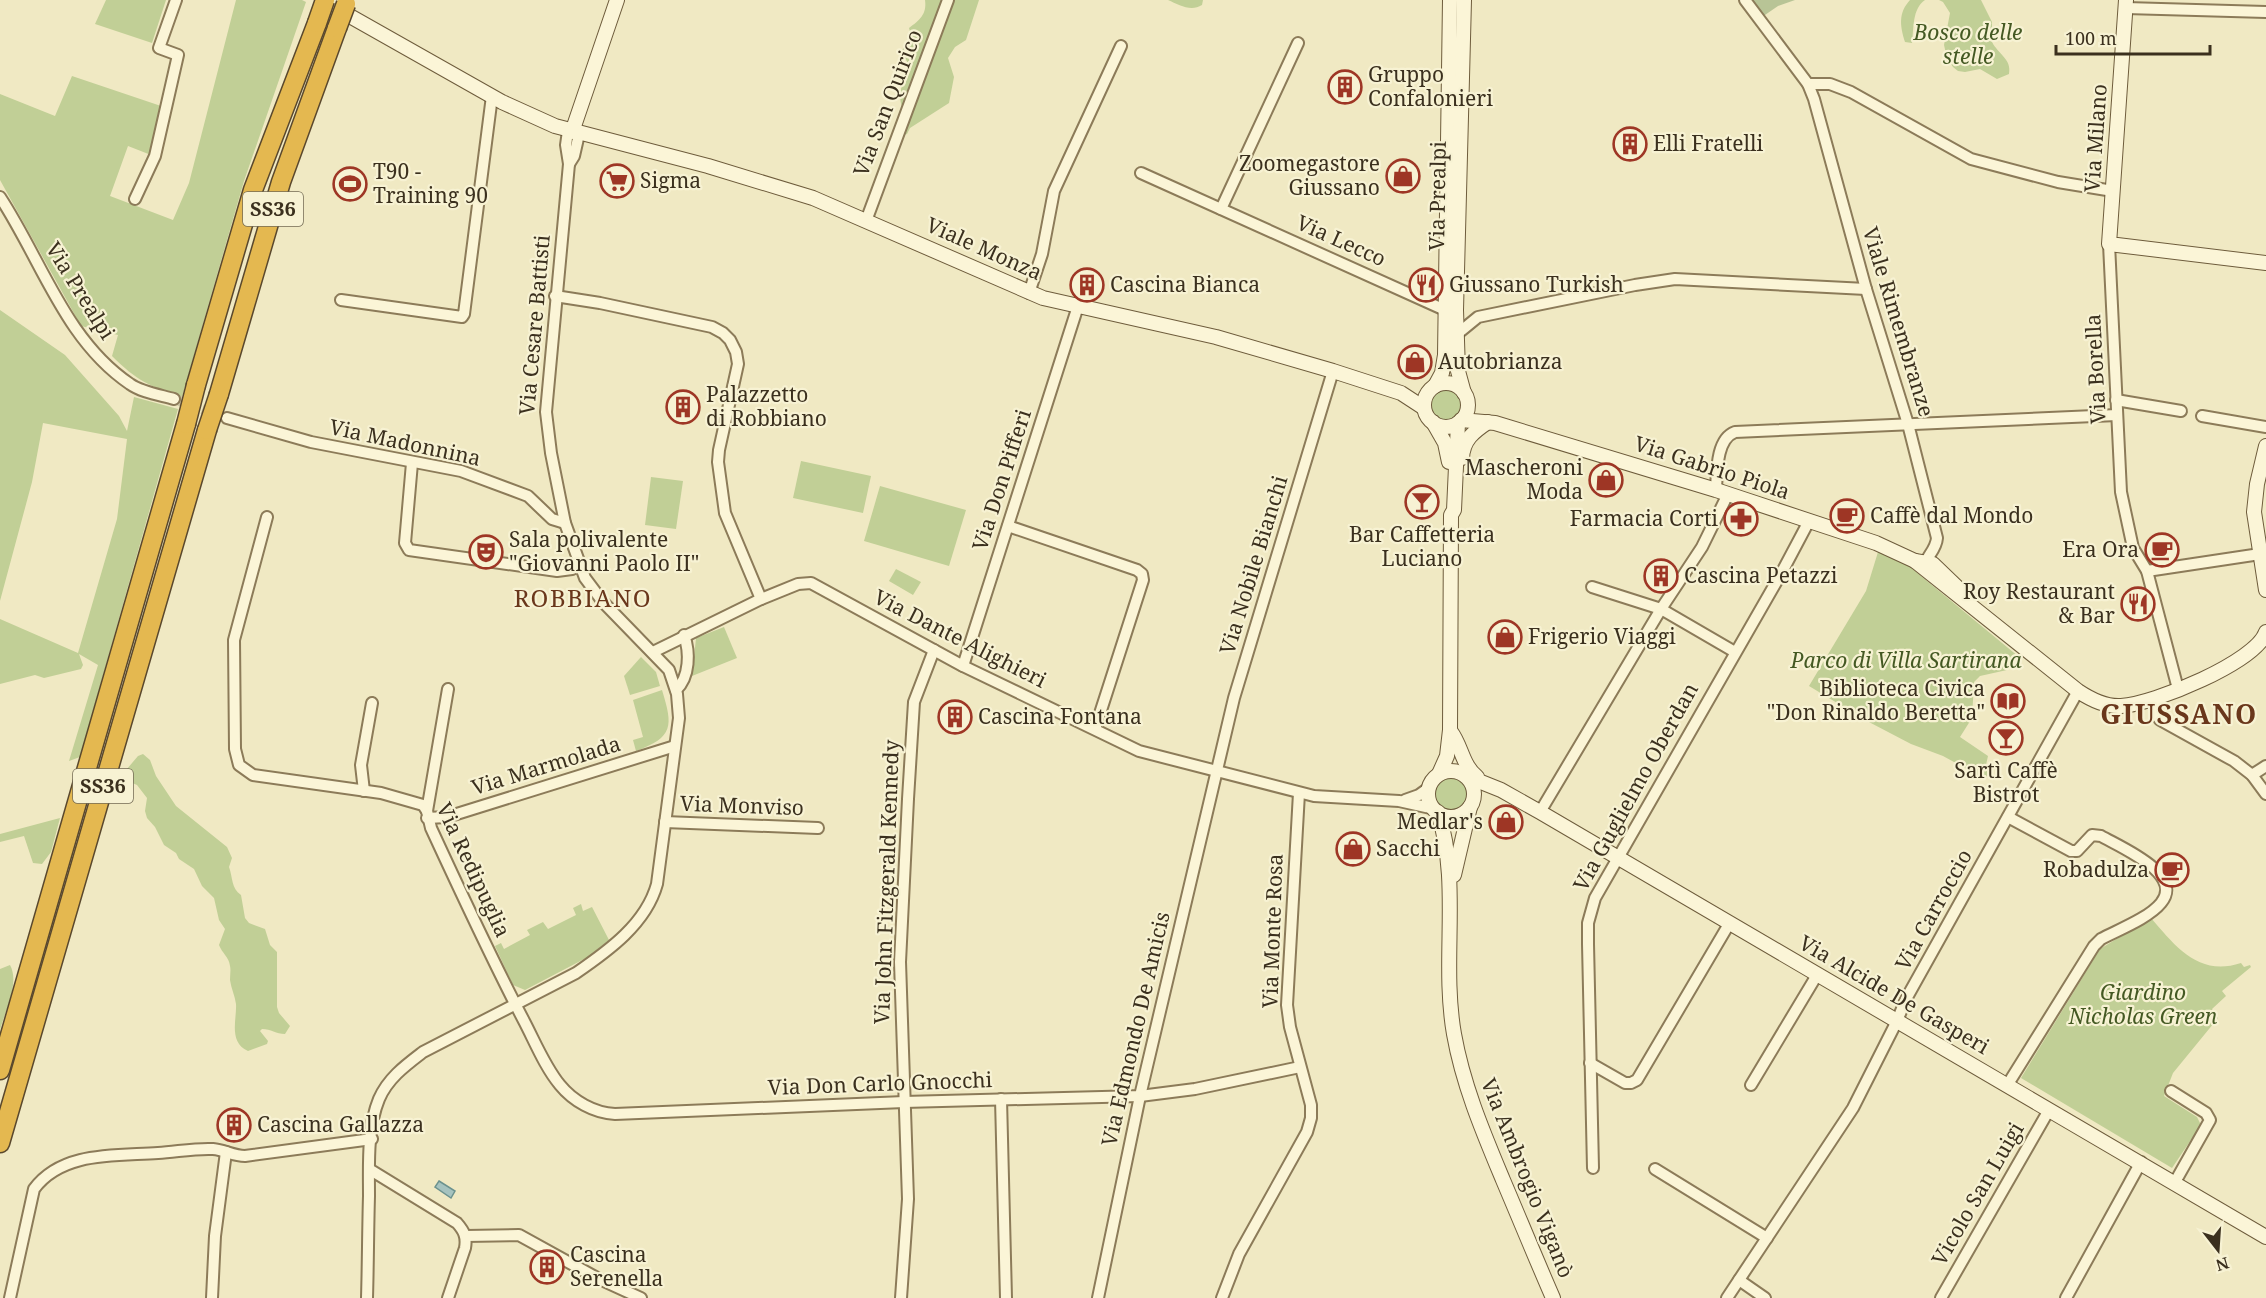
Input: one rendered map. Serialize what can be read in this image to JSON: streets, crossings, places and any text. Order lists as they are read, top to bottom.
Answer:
{
  "streets": {
    "highway": ["SS36"],
    "main road": [
      "Via Milano",
      "Via Prealpi",
      "Viale Monza",
      "Via Gabrio Piola",
      "Via Alcide De Gasperi",
      "Via Ambrogio Viganò"
    ],
    "street": [
      "Via San Quirico",
      "Via Lecco",
      "Viale Rimembranze",
      "Via Cesare Battisti",
      "Via Borella",
      "Via Madonnina",
      "Via Don Pifferi",
      "Via Nobile Bianchi",
      "Via Dante Alighieri",
      "Via Marmolada",
      "Via Guglielmo Oberdan",
      "Via Monviso",
      "Via Redipuglia",
      "Via John Fitzgerald Kennedy",
      "Via Carroccio",
      "Via Monte Rosa",
      "Via Edmondo De Amicis",
      "Via Don Carlo Gnocchi",
      "Vicolo San Luigi"
    ]
  },
  "crossings": [
    ["Via San Quirico", "Viale Monza"],
    ["Via Milano", "Via Borella"],
    ["Via Prealpi", "Via Lecco"],
    ["Via Prealpi", "Viale Monza"],
    ["Via Prealpi", "Via Gabrio Piola"],
    ["SS36", "Viale Monza"],
    ["Viale Monza", "Via Cesare Battisti"],
    ["Viale Monza", "Via Gabrio Piola"],
    ["Viale Monza", "Via Don Pifferi"],
    ["Viale Monza", "Via Nobile Bianchi"],
    ["Viale Rimembranze", "Via Gabrio Piola"],
    ["Via Cesare Battisti", "Via Madonnina"],
    ["Via Cesare Battisti", "Via Dante Alighieri"],
    ["Via Gabrio Piola", "Via Guglielmo Oberdan"],
    ["Via Don Pifferi", "Via Dante Alighieri"],
    ["Via Nobile Bianchi", "Via Dante Alighieri"],
    ["Via Nobile Bianchi", "Via Edmondo De Amicis"],
    ["Via Dante Alighieri", "Via John Fitzgerald Kennedy"],
    ["Via Dante Alighieri", "Via Monte Rosa"],
    ["Via Dante Alighieri", "Via Alcide De Gasperi"],
    ["Via Dante Alighieri", "Via Edmondo De Amicis"],
    ["Via Dante Alighieri", "Via Ambrogio Viganò"],
    ["Via Marmolada", "Via Redipuglia"],
    ["Via Guglielmo Oberdan", "Via Alcide De Gasperi"],
    ["Via Redipuglia", "Via Don Carlo Gnocchi"],
    ["Via John Fitzgerald Kennedy", "Via Don Carlo Gnocchi"],
    ["Via Carroccio", "Via Alcide De Gasperi"],
    ["Via Monte Rosa", "Via Don Carlo Gnocchi"],
    ["Via Alcide De Gasperi", "Via Ambrogio Viganò"],
    ["Via Alcide De Gasperi", "Vicolo San Luigi"],
    ["Via Edmondo De Amicis", "Via Don Carlo Gnocchi"]
  ],
  "districts": ["ROBBIANO", "GIUSSANO"],
  "parks": ["Bosco delle stelle", "Parco di Villa Sartirana", "Giardino Nicholas Green"],
  "places": {
    "building": [
      "Gruppo Confalonieri",
      "Elli Fratelli",
      "Cascina Bianca",
      "Palazzetto di Robbiano",
      "Cascina Petazzi",
      "Cascina Fontana",
      "Cascina Gallazza",
      "Cascina Serenella"
    ],
    "shop": [
      "Zoomegastore Giussano",
      "Autobrianza",
      "Mascheroni Moda",
      "Frigerio Viaggi",
      "Medlar's",
      "Sacchi"
    ],
    "supermarket": ["Sigma"],
    "sports": ["T90 - Training 90"],
    "restaurant": ["Giussano Turkish", "Roy Restaurant & Bar"],
    "bar": ["Bar Caffetteria Luciano", "Sartì Caffè Bistrot"],
    "cafe": ["Caffè dal Mondo", "Era Ora", "Robadulza"],
    "pharmacy": ["Farmacia Corti"],
    "theatre": ["Sala polivalente \"Giovanni Paolo II\""],
    "library": ["Biblioteca Civica \"Don Rinaldo Beretta\""]
  },
  "scale_bar": "100 m",
  "north": "bottom"
}
